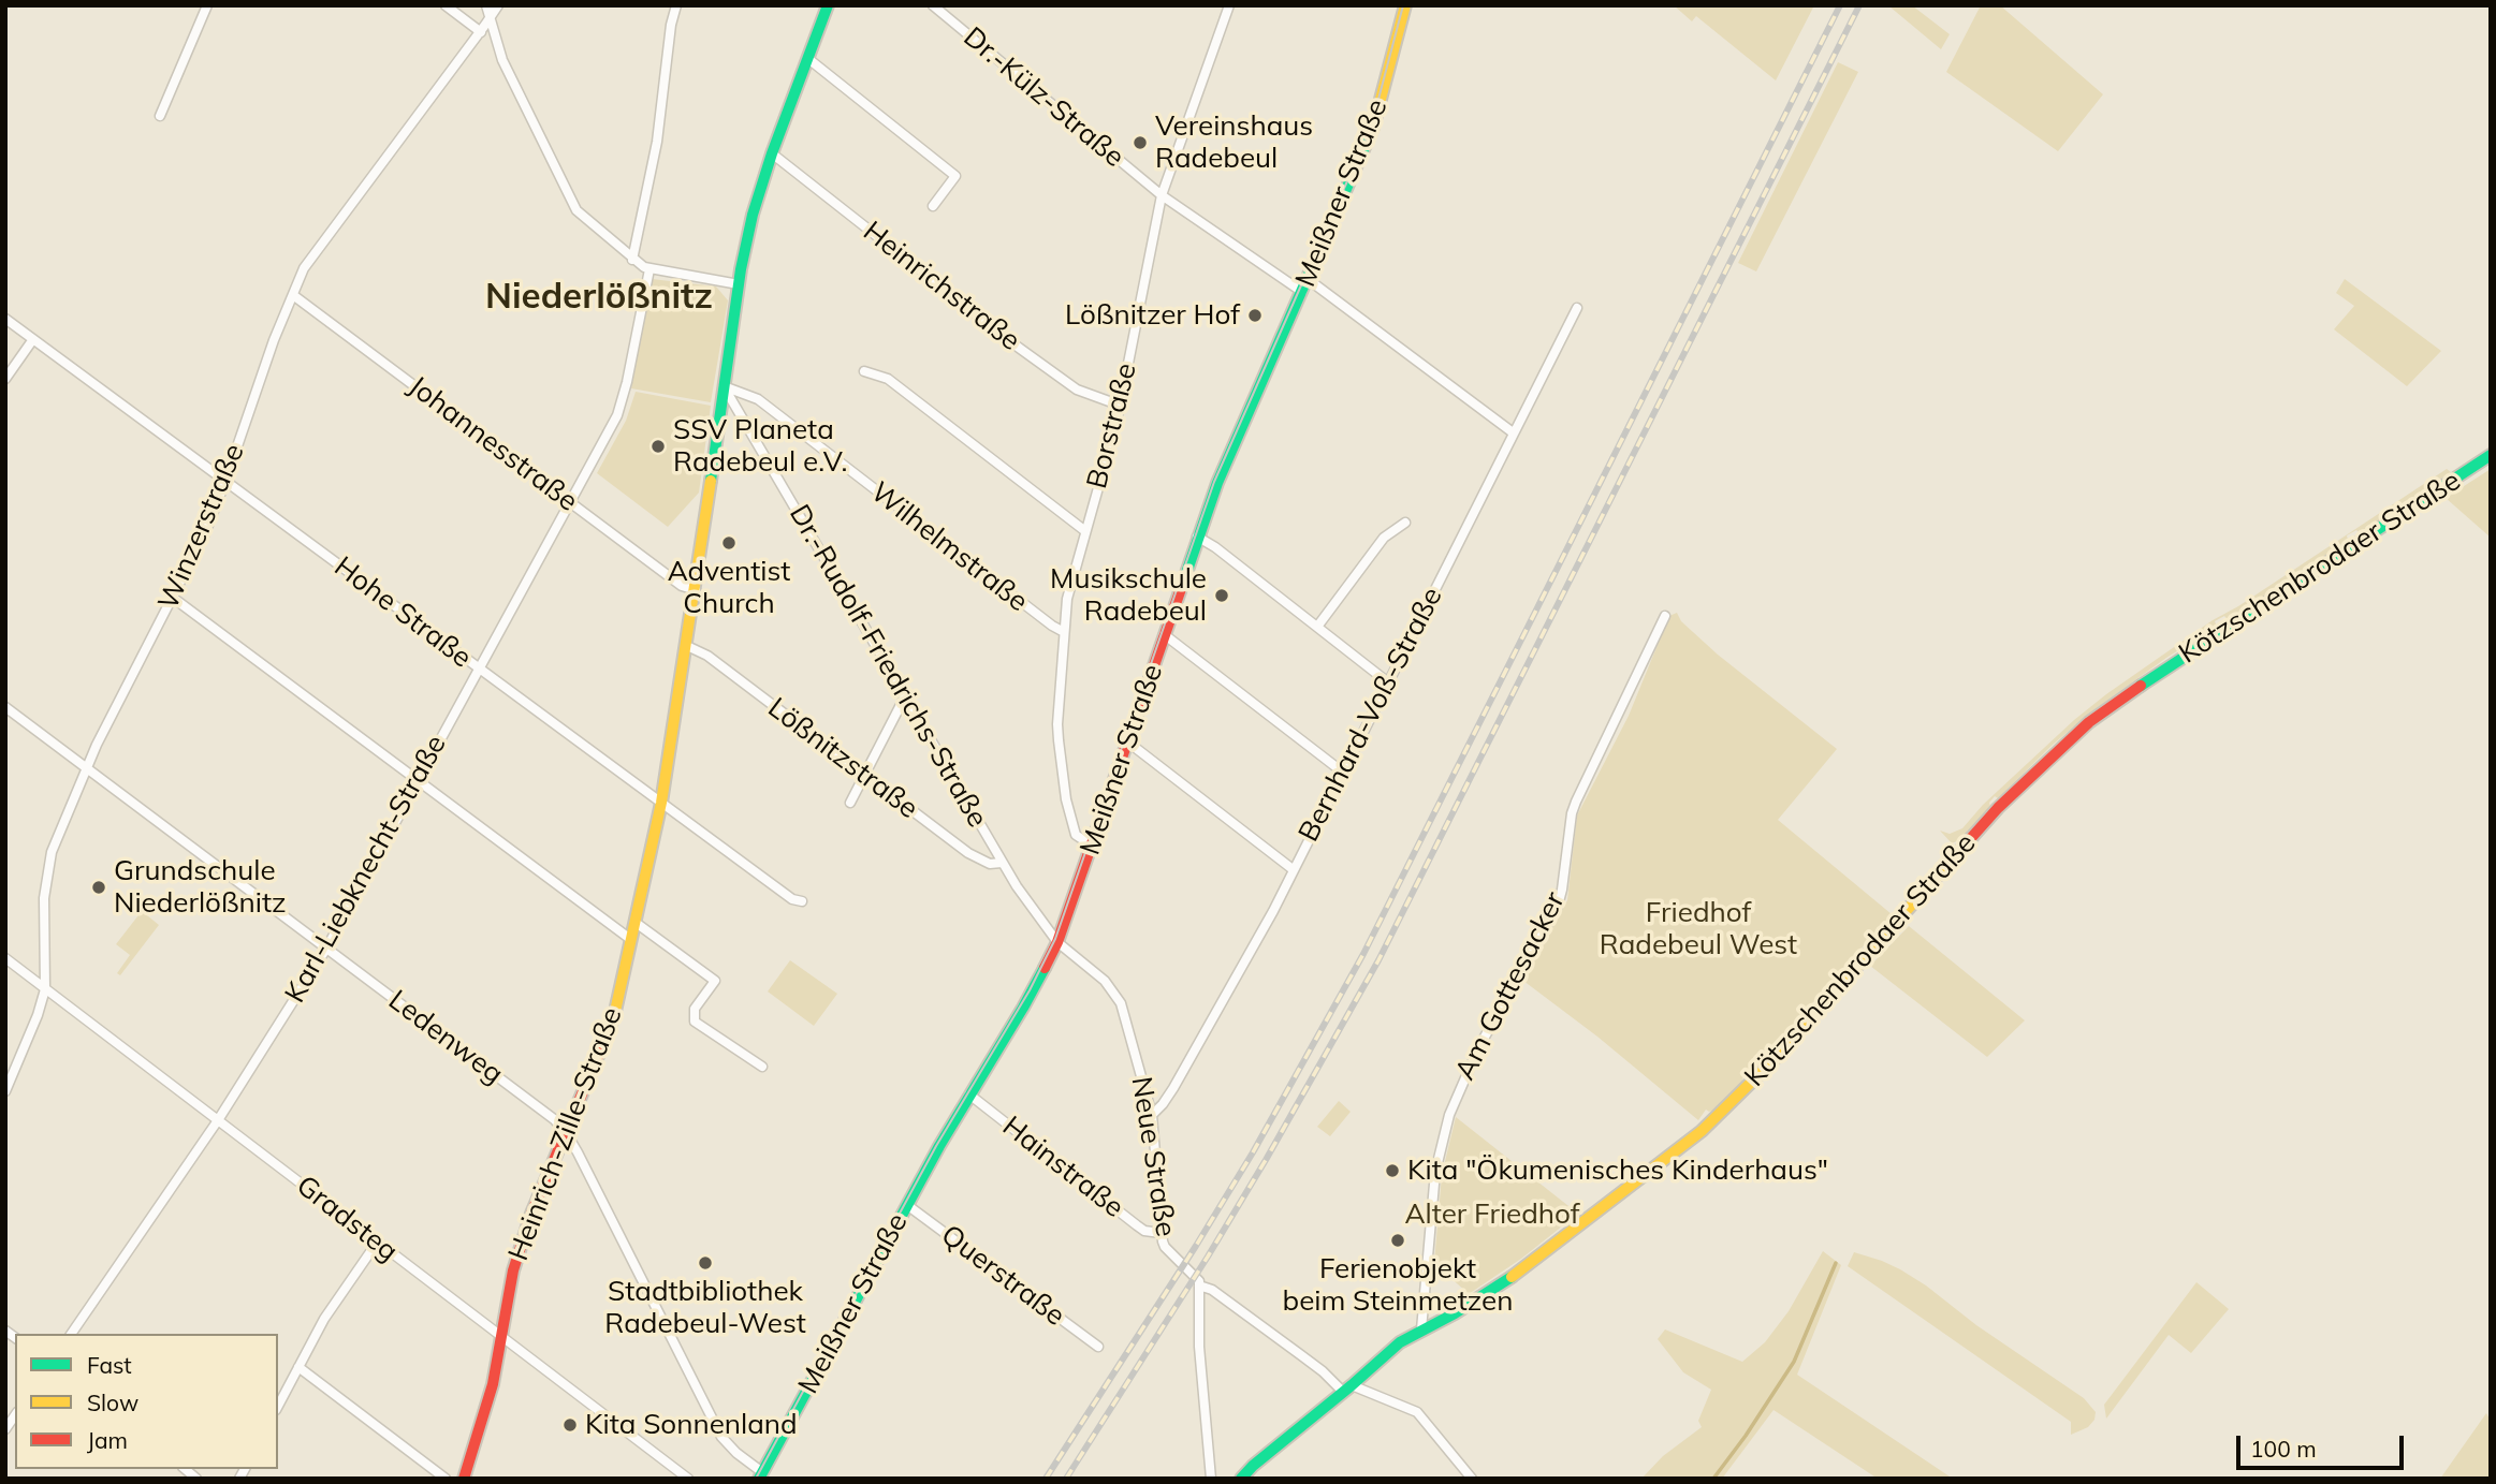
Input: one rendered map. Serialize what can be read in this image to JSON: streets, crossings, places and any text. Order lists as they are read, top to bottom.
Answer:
{
  "streets": {
    "street": [
      "Dr.-Külz-Straße",
      "Meißner Straße",
      "Heinrichstraße",
      "Borstraße",
      "Johannesstraße",
      "Winzerstraße",
      "Wilhelmstraße",
      "Kötzschenbrodaer Straße",
      "Hohe Straße",
      "Dr.-Rudolf-Friedrichs-Straße",
      "Bernhard-Voß-Straße",
      "Lößnitzstraße",
      "Karl-Liebknecht-Straße",
      "Am Gottesacker",
      "Ledenweg",
      "Heinrich-Zille-Straße",
      "Neue Straße",
      "Hainstraße",
      "Gradsteg",
      "Querstraße"
    ]
  },
  "crossings": [
    ["Dr.-Külz-Straße", "Meißner Straße"],
    ["Dr.-Külz-Straße", "Borstraße"],
    ["Meißner Straße", "Borstraße"],
    ["Meißner Straße", "Dr.-Rudolf-Friedrichs-Straße"],
    ["Meißner Straße", "Ledenweg"],
    ["Meißner Straße", "Neue Straße"],
    ["Meißner Straße", "Hainstraße"],
    ["Meißner Straße", "Querstraße"],
    ["Heinrichstraße", "Borstraße"],
    ["Borstraße", "Wilhelmstraße"],
    ["Johannesstraße", "Winzerstraße"],
    ["Johannesstraße", "Karl-Liebknecht-Straße"],
    ["Johannesstraße", "Heinrich-Zille-Straße"],
    ["Winzerstraße", "Hohe Straße"],
    ["Winzerstraße", "Ledenweg"],
    ["Winzerstraße", "Gradsteg"],
    ["Wilhelmstraße", "Dr.-Rudolf-Friedrichs-Straße"],
    ["Wilhelmstraße", "Heinrich-Zille-Straße"],
    ["Kötzschenbrodaer Straße", "Am Gottesacker"],
    ["Hohe Straße", "Karl-Liebknecht-Straße"],
    ["Hohe Straße", "Heinrich-Zille-Straße"],
    ["Dr.-Rudolf-Friedrichs-Straße", "Lößnitzstraße"],
    ["Dr.-Rudolf-Friedrichs-Straße", "Heinrich-Zille-Straße"],
    ["Dr.-Rudolf-Friedrichs-Straße", "Neue Straße"],
    ["Bernhard-Voß-Straße", "Neue Straße"],
    ["Lößnitzstraße", "Heinrich-Zille-Straße"],
    ["Karl-Liebknecht-Straße", "Ledenweg"],
    ["Karl-Liebknecht-Straße", "Gradsteg"],
    ["Ledenweg", "Heinrich-Zille-Straße"],
    ["Heinrich-Zille-Straße", "Gradsteg"],
    ["Neue Straße", "Hainstraße"]
  ],
  "districts": ["Niederlößnitz"],
  "parks": ["Friedhof Radebeul West", "Alter Friedhof"],
  "places": [
    "Vereinshaus Radebeul",
    "Lößnitzer Hof",
    "SSV Planeta Radebeul e.V.",
    "Adventist Church",
    "Musikschule Radebeul",
    "Grundschule Niederlößnitz",
    "Kita \"Ökumenisches Kinderhaus\"",
    "Ferienobjekt beim Steinmetzen",
    "Stadtbibliothek Radebeul-West",
    "Kita Sonnenland"
  ],
  "legend": ["Fast", "Slow", "Jam"],
  "scale_bar": "100 m"
}
